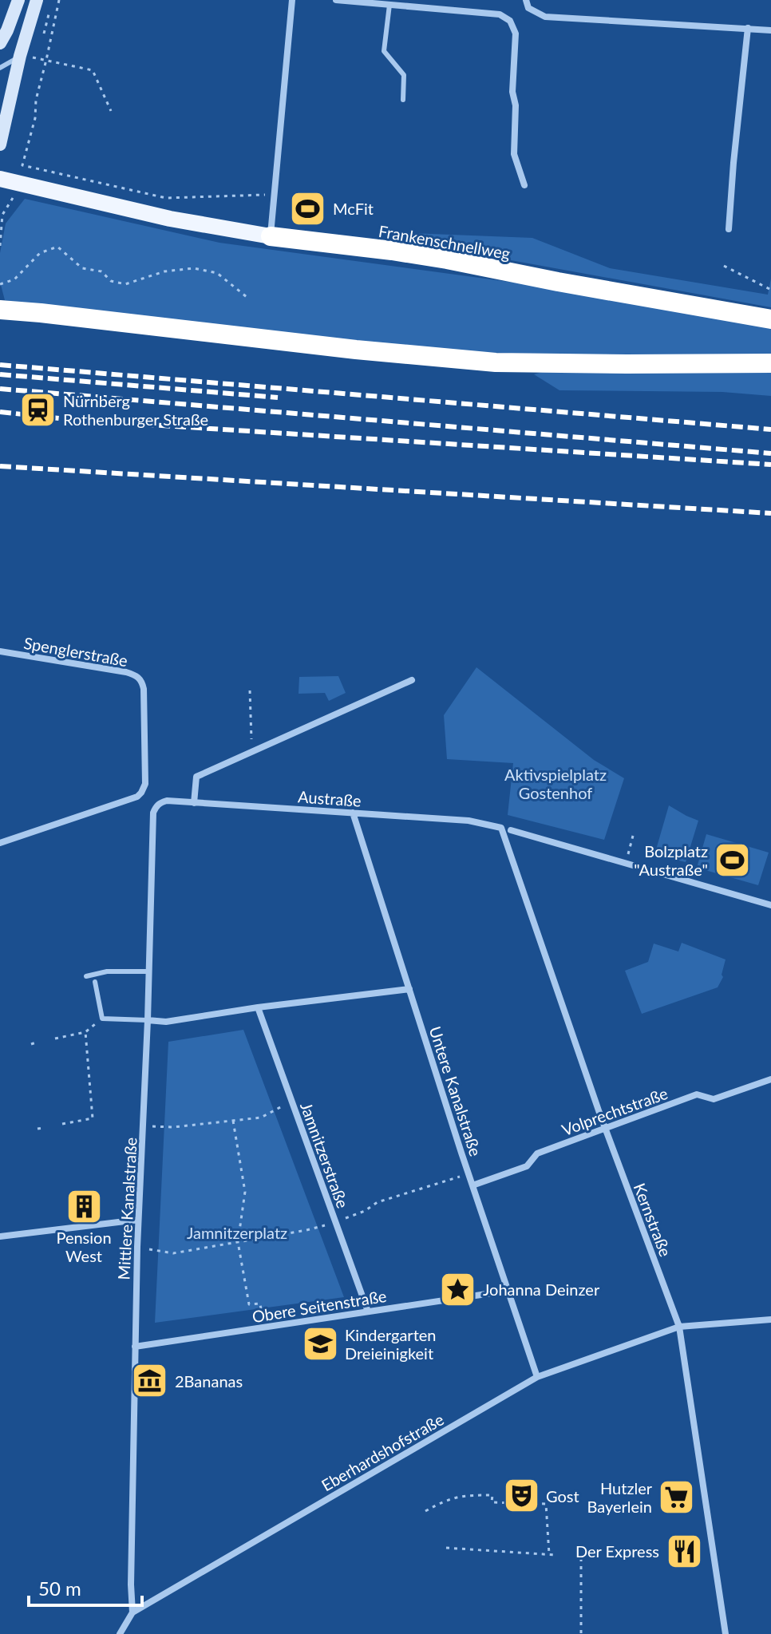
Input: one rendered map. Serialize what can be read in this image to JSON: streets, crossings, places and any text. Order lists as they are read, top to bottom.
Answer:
{
  "streets": {
    "highway": ["Frankenschnellweg"],
    "street": [
      "Spenglerstraße",
      "Austraße",
      "Untere Kanalstraße",
      "Volprechtstraße",
      "Jamnitzerstraße",
      "Mittlere Kanalstraße",
      "Kernstraße",
      "Obere Seitenstraße",
      "Eberhardshofstraße"
    ]
  },
  "crossings": [
    ["Austraße", "Untere Kanalstraße"],
    ["Austraße", "Mittlere Kanalstraße"],
    ["Austraße", "Kernstraße"],
    ["Untere Kanalstraße", "Volprechtstraße"],
    ["Untere Kanalstraße", "Obere Seitenstraße"],
    ["Untere Kanalstraße", "Eberhardshofstraße"],
    ["Volprechtstraße", "Kernstraße"],
    ["Jamnitzerstraße", "Obere Seitenstraße"],
    ["Mittlere Kanalstraße", "Obere Seitenstraße"],
    ["Mittlere Kanalstraße", "Eberhardshofstraße"],
    ["Kernstraße", "Eberhardshofstraße"]
  ],
  "parks": ["Aktivspielplatz Gostenhof", "Jamnitzerplatz"],
  "places": {
    "sports": ["McFit", "Bolzplatz \"Austraße\""],
    "station": ["Nürnberg Rothenburger Straße"],
    "building": ["Pension West"],
    "place": ["Johanna Deinzer"],
    "school or university": ["Kindergarten Dreieinigkeit"],
    "museum": ["2Bananas"],
    "theatre": ["Gost"],
    "supermarket": ["Hutzler Bayerlein"],
    "restaurant": ["Der Express"]
  },
  "scale_bar": "50 m"
}
